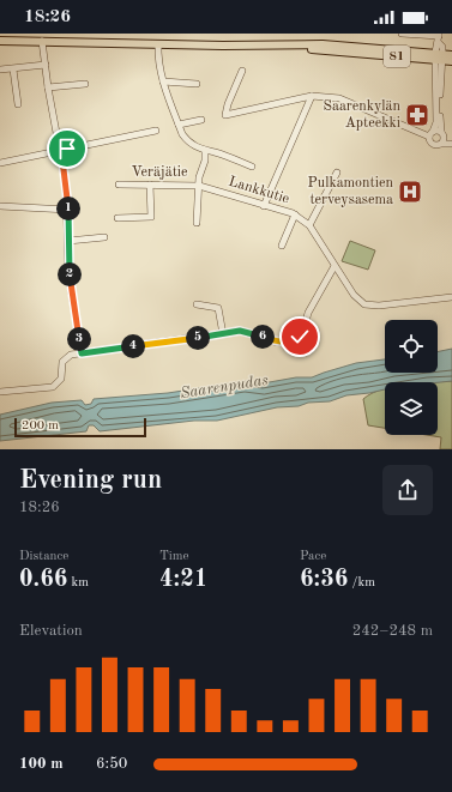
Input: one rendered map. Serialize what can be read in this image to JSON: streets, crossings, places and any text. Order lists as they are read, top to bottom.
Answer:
{
  "streets": {
    "main road": ["81"],
    "street": ["Veräjätie", "Lankkutie"]
  },
  "crossings": [
    ["Veräjätie", "Lankkutie"]
  ],
  "water": ["Saarenpudas"],
  "places": {
    "pharmacy": ["Saarenkylän Apteekki"],
    "hospital": ["Pulkamontien terveysasema"]
  },
  "scale_bar": "200 m",
  "page": {
    "status": "18:26",
    "pins": [
      "1",
      "2",
      "6",
      "5",
      "3",
      "4"
    ],
    "scale": "200 m",
    "heading": ["Evening run", "18:26"],
    "stats": [
      ["Distance", "0.66 km"],
      ["Time", "4:21"],
      ["Pace", "6:36 /km"]
    ],
    "chart": ["Elevation", "242–248 m"],
    "list": [
      {
        "name": "100 m",
        "note": "6:50"
      }
    ]
  }
}
